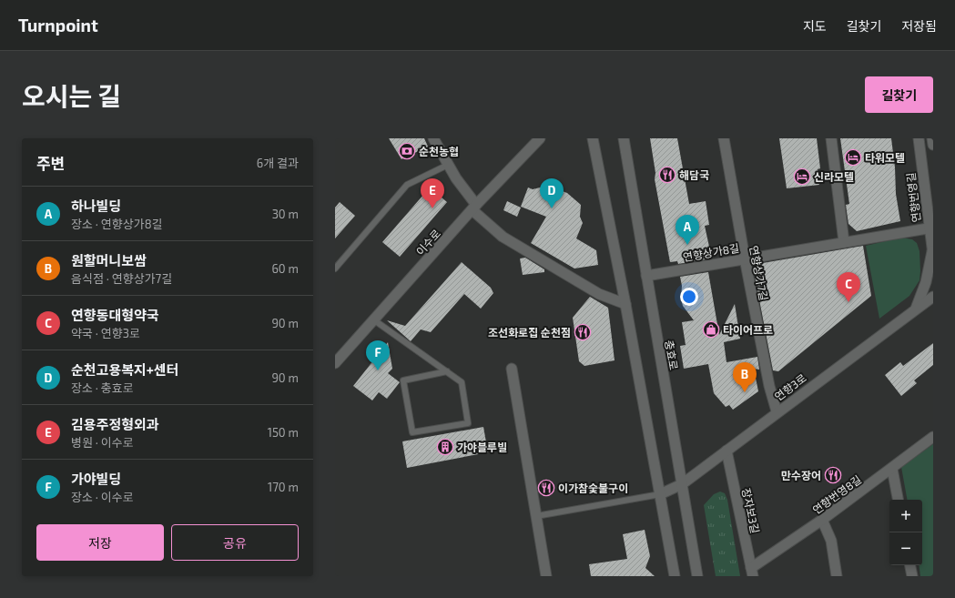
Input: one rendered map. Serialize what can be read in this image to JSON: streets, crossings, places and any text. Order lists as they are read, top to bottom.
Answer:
{
  "streets": {
    "street": [
      "연향번영길",
      "이수로",
      "연향상가8길",
      "연향상가7길",
      "충효로",
      "연향3로",
      "연향번영8길",
      "장자보3길"
    ]
  },
  "crossings": [
    ["연향번영길", "연향상가8길"],
    ["연향상가8길", "연향상가7길"],
    ["연향상가8길", "충효로"],
    ["연향상가7길", "연향3로"],
    ["충효로", "연향3로"],
    ["연향3로", "장자보3길"],
    ["연향번영8길", "장자보3길"]
  ],
  "places": {
    "bank": ["순천농협"],
    "hotel": ["타워모텔", "신라모텔"],
    "restaurant": [
      "해담국",
      "조선화로집 순천점",
      "만수장어",
      "이가참숯불구이"
    ],
    "shop": ["타이어프로"],
    "building": ["가야블루빌"]
  },
  "page": {
    "header": "Turnpoint",
    "nav": ["지도", "길찾기", "저장됨"],
    "title": "오시는 길",
    "buttons": [
      "길찾기",
      ["저장", "공유"]
    ],
    "heading": ["주변", "6개 결과"],
    "pins": [
      "D",
      "E",
      "A",
      "C",
      "F",
      "B"
    ],
    "list": [
      {
        "mark": "A",
        "name": "하나빌딩",
        "note": "장소 · 연향상가8길",
        "value": "30 m"
      },
      {
        "mark": "B",
        "name": "원할머니보쌈",
        "note": "음식점 · 연향상가7길",
        "value": "60 m"
      },
      {
        "mark": "C",
        "name": "연향동대형약국",
        "note": "약국 · 연향3로",
        "value": "90 m"
      },
      {
        "mark": "D",
        "name": "순천고용복지+센터",
        "note": "장소 · 충효로",
        "value": "90 m"
      },
      {
        "mark": "E",
        "name": "김용주정형외과",
        "note": "병원 · 이수로",
        "value": "150 m"
      },
      {
        "mark": "F",
        "name": "가야빌딩",
        "note": "장소 · 이수로",
        "value": "170 m"
      }
    ],
    "map_buttons": ["+", "−"]
  }
}
